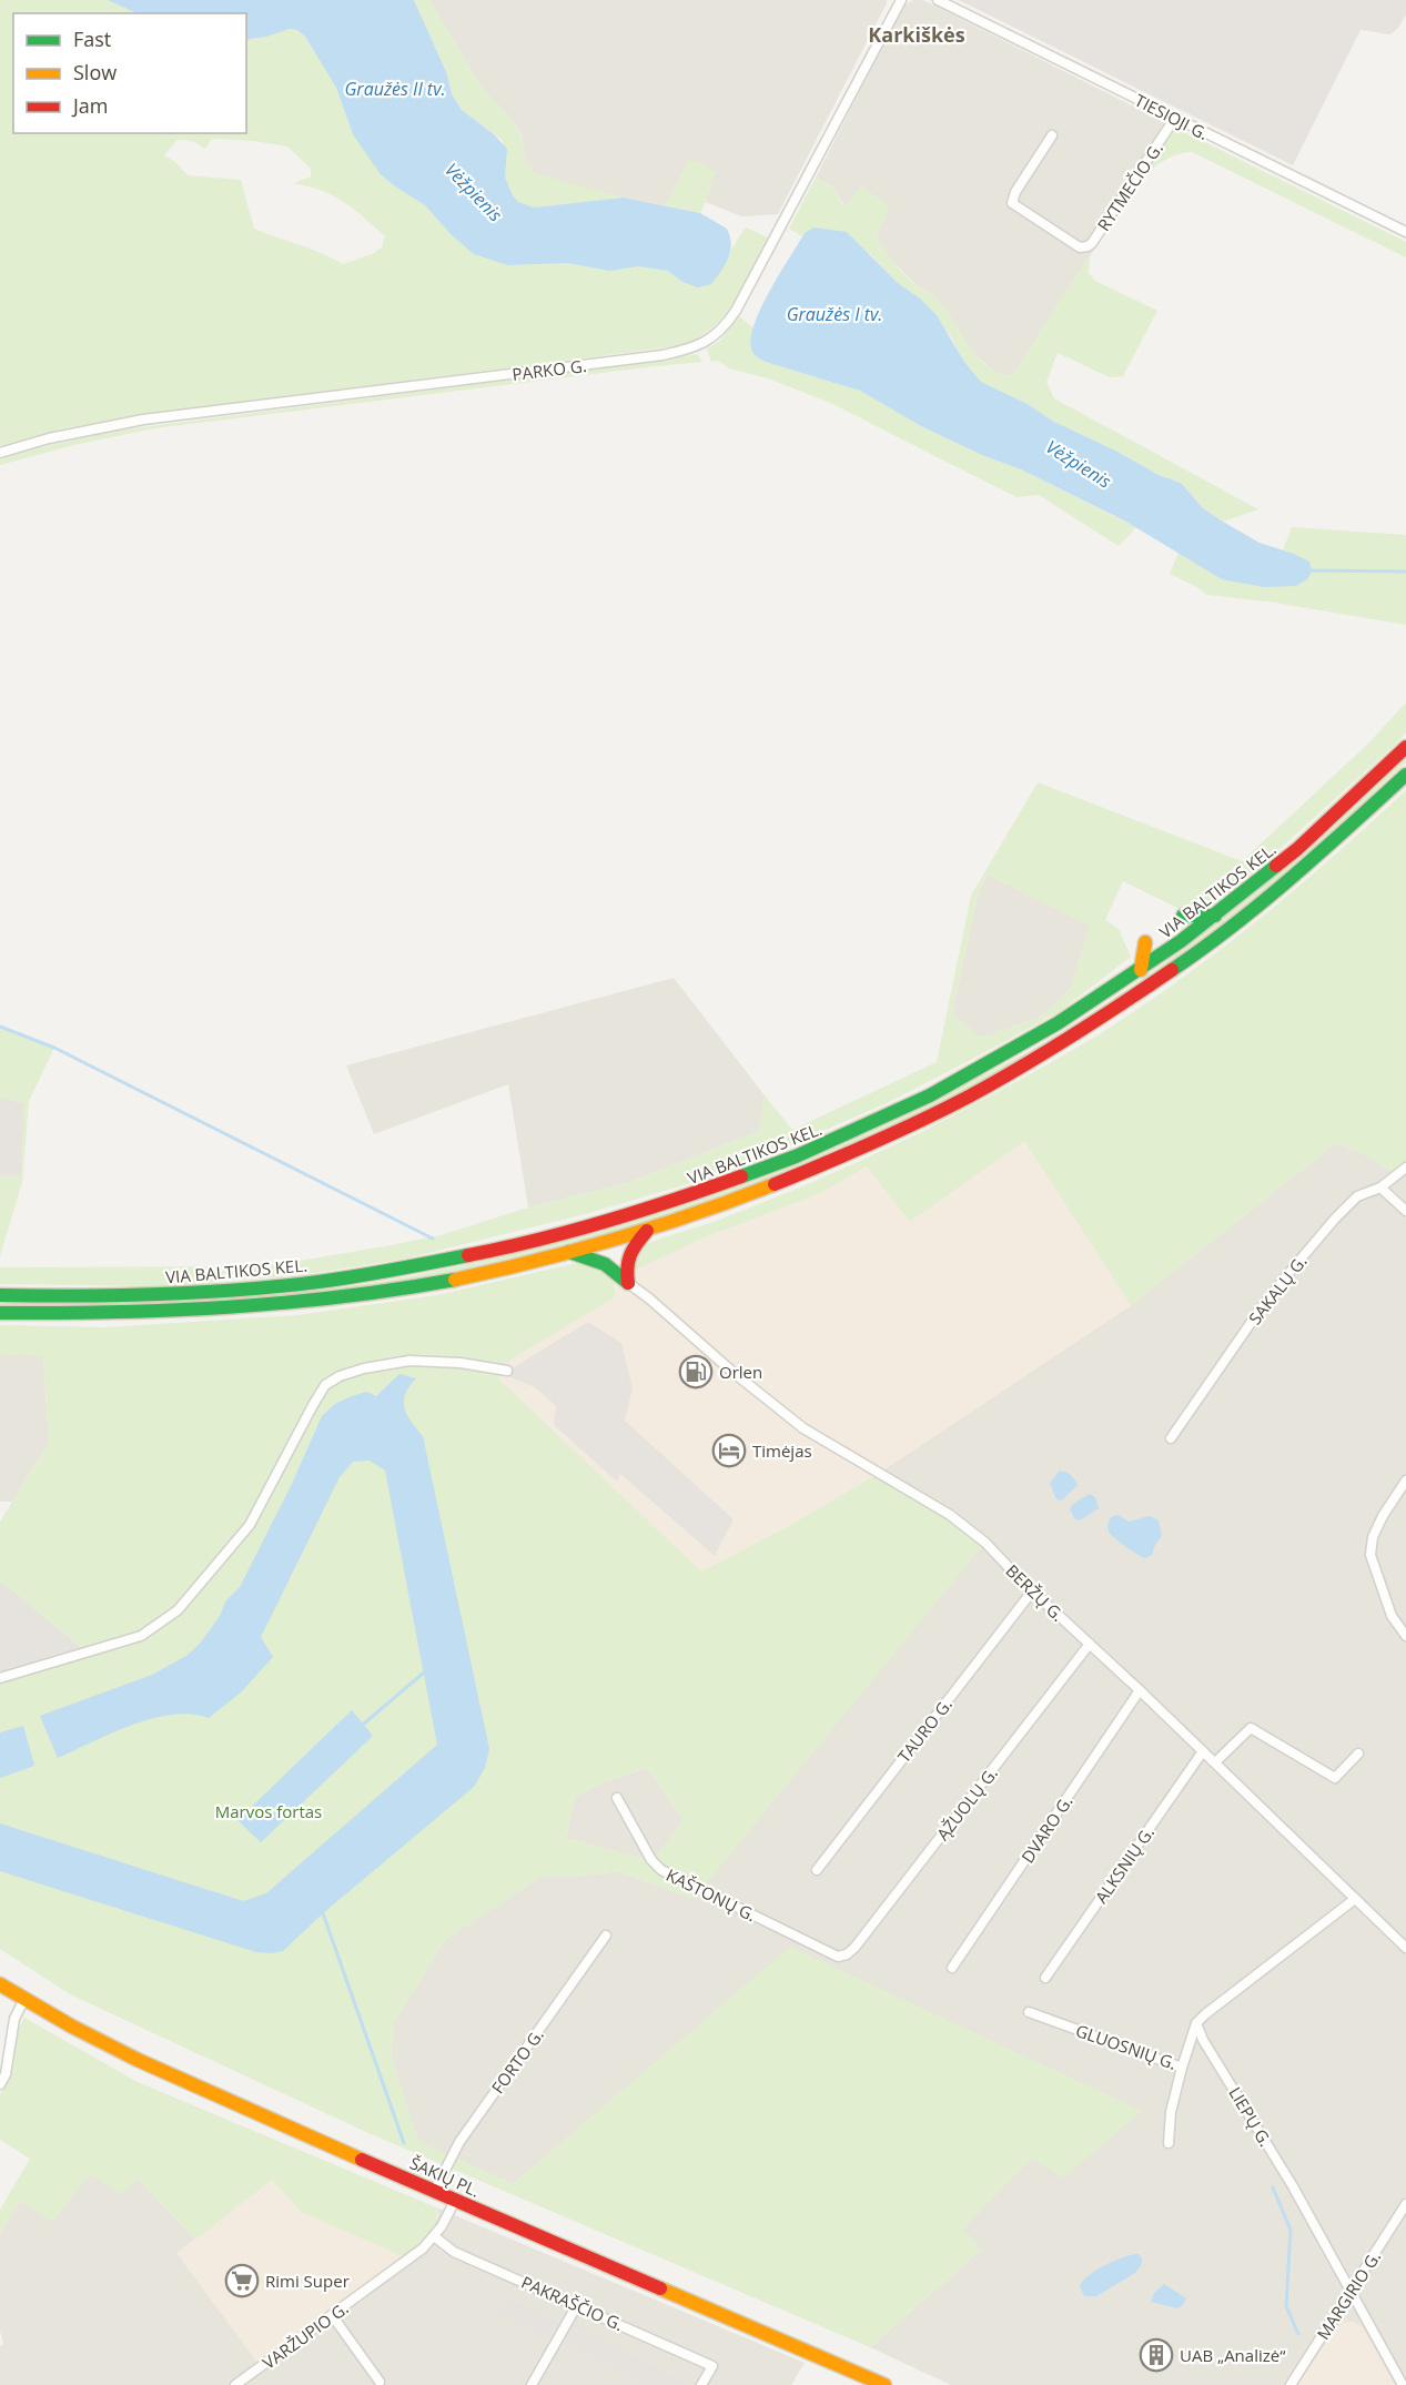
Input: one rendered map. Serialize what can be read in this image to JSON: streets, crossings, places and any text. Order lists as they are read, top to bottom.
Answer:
{
  "streets": {
    "main road": ["VIA BALTIKOS KEL.", "ŠAKIŲ PL."],
    "street": [
      "TIESIOJI G.",
      "RYTMEČIO G.",
      "PARKO G.",
      "SAKALŲ G.",
      "BERŽŲ G.",
      "TAURO G.",
      "ĄŽUOLŲ G.",
      "DVARO G.",
      "ALKSNIŲ G.",
      "KAŠTONŲ G.",
      "GLUOSNIŲ G.",
      "FORTO G.",
      "LIEPŲ G.",
      "MARGIRIO G.",
      "PAKRAŠČIO G.",
      "VARŽUPIO G."
    ]
  },
  "crossings": [
    ["TIESIOJI G.", "RYTMEČIO G."],
    ["BERŽŲ G.", "TAURO G."],
    ["BERŽŲ G.", "ĄŽUOLŲ G."],
    ["BERŽŲ G.", "DVARO G."],
    ["BERŽŲ G.", "ALKSNIŲ G."],
    ["ĄŽUOLŲ G.", "KAŠTONŲ G."],
    ["GLUOSNIŲ G.", "LIEPŲ G."],
    ["FORTO G.", "ŠAKIŲ PL."],
    ["LIEPŲ G.", "MARGIRIO G."],
    ["ŠAKIŲ PL.", "VARŽUPIO G."],
    ["PAKRAŠČIO G.", "VARŽUPIO G."]
  ],
  "districts": ["Karkiškės"],
  "water": ["Graužės II tv.", "Vėžpienis", "Graužės I tv."],
  "parks": ["Marvos fortas"],
  "places": {
    "fuel station": ["Orlen"],
    "hotel": ["Timėjas"],
    "supermarket": ["Rimi Super"],
    "building": ["UAB „Analizė“"]
  },
  "legend": ["Fast", "Slow", "Jam"]
}
